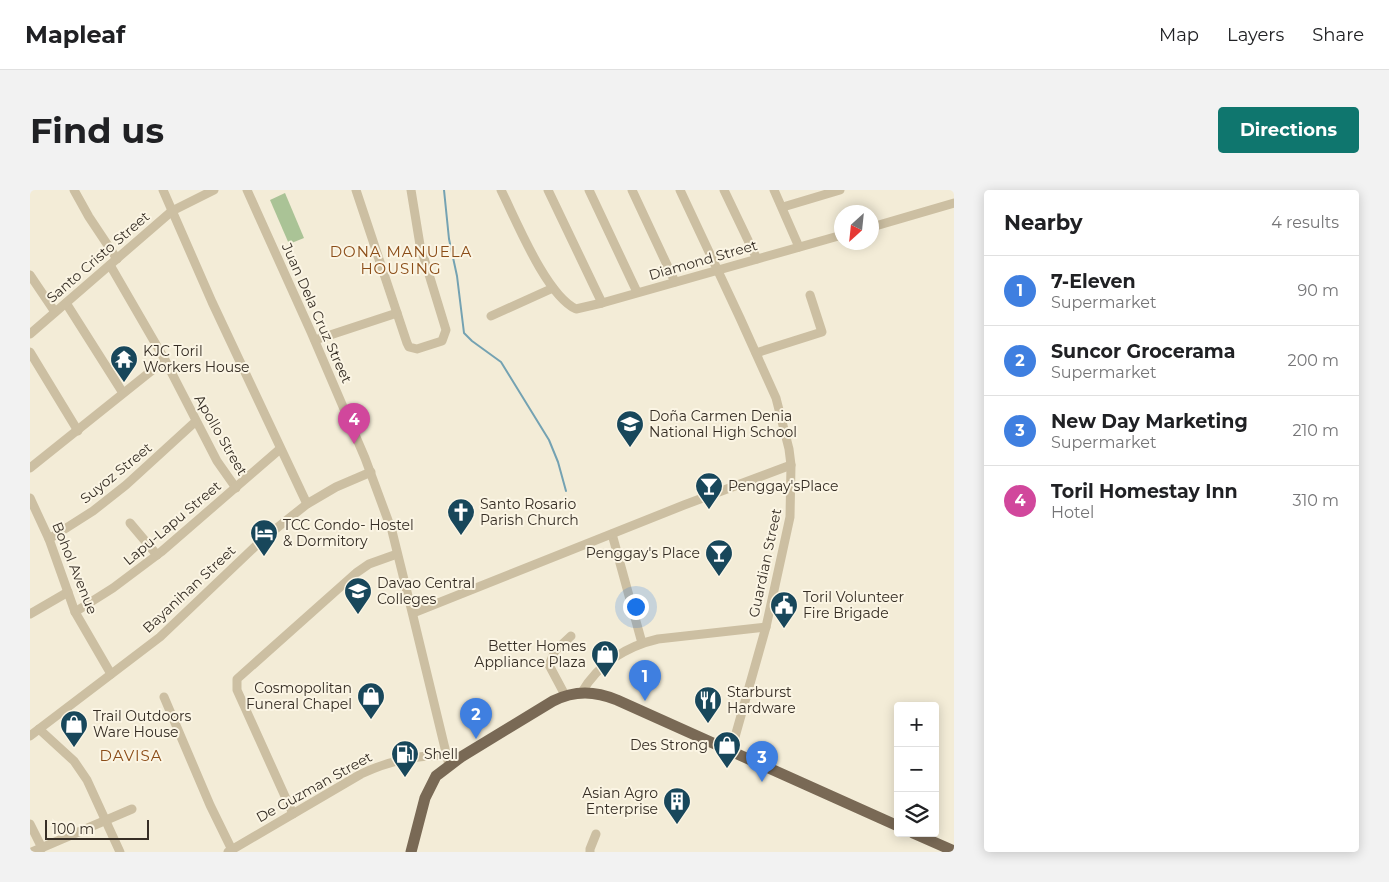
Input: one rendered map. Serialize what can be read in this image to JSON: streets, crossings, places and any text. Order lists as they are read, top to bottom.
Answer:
{
  "streets": {
    "street": [
      "Santo Cristo Street",
      "Diamond Street",
      "Juan Dela Cruz Street",
      "Apollo Street",
      "Suyoz Street",
      "Lapu-Lapu Street",
      "Guardian Street",
      "Bohol Avenue",
      "Bayanihan Street",
      "De Guzman Street"
    ]
  },
  "crossings": [
    ["Santo Cristo Street", "Apollo Street"],
    ["Diamond Street", "Guardian Street"],
    ["Juan Dela Cruz Street", "Bayanihan Street"],
    ["Juan Dela Cruz Street", "De Guzman Street"],
    ["Apollo Street", "Suyoz Street"],
    ["Apollo Street", "Lapu-Lapu Street"],
    ["Suyoz Street", "Bohol Avenue"],
    ["Lapu-Lapu Street", "Bohol Avenue"],
    ["Bohol Avenue", "Bayanihan Street"]
  ],
  "districts": ["DONA MANUELA HOUSING", "DAVISA"],
  "places": {
    "temple": ["KJC Toril Workers House"],
    "school or university": ["Doña Carmen Denia National High School", "Davao Central Colleges"],
    "bar": ["Penggay'sPlace", "Penggay's Place"],
    "church": ["Santo Rosario Parish Church"],
    "hotel": ["TCC Condo- Hostel & Dormitory"],
    "public building": ["Toril Volunteer Fire Brigade"],
    "shop": [
      "Better Homes Appliance Plaza",
      "Cosmopolitan Funeral Chapel",
      "Trail Outdoors Ware House",
      "Des Strong"
    ],
    "restaurant": ["Starburst Hardware"],
    "fuel station": ["Shell"],
    "building": ["Asian Agro Enterprise"]
  },
  "scale_bar": "100 m",
  "north": "bottom left",
  "page": {
    "header": "Mapleaf",
    "nav": ["Map", "Layers", "Share"],
    "buttons": "Directions",
    "title": "Find us",
    "heading": ["Nearby", "4 results"],
    "list": [
      {
        "mark": "1",
        "name": "7-Eleven",
        "note": "Supermarket",
        "value": "90 m"
      },
      {
        "mark": "2",
        "name": "Suncor Grocerama",
        "note": "Supermarket",
        "value": "200 m"
      },
      {
        "mark": "3",
        "name": "New Day Marketing",
        "note": "Supermarket",
        "value": "210 m"
      },
      {
        "mark": "4",
        "name": "Toril Homestay Inn",
        "note": "Hotel",
        "value": "310 m"
      }
    ],
    "pins": [
      "4",
      "1",
      "2",
      "3"
    ],
    "map_buttons": ["+", "−"],
    "scale": "100 m"
  }
}
